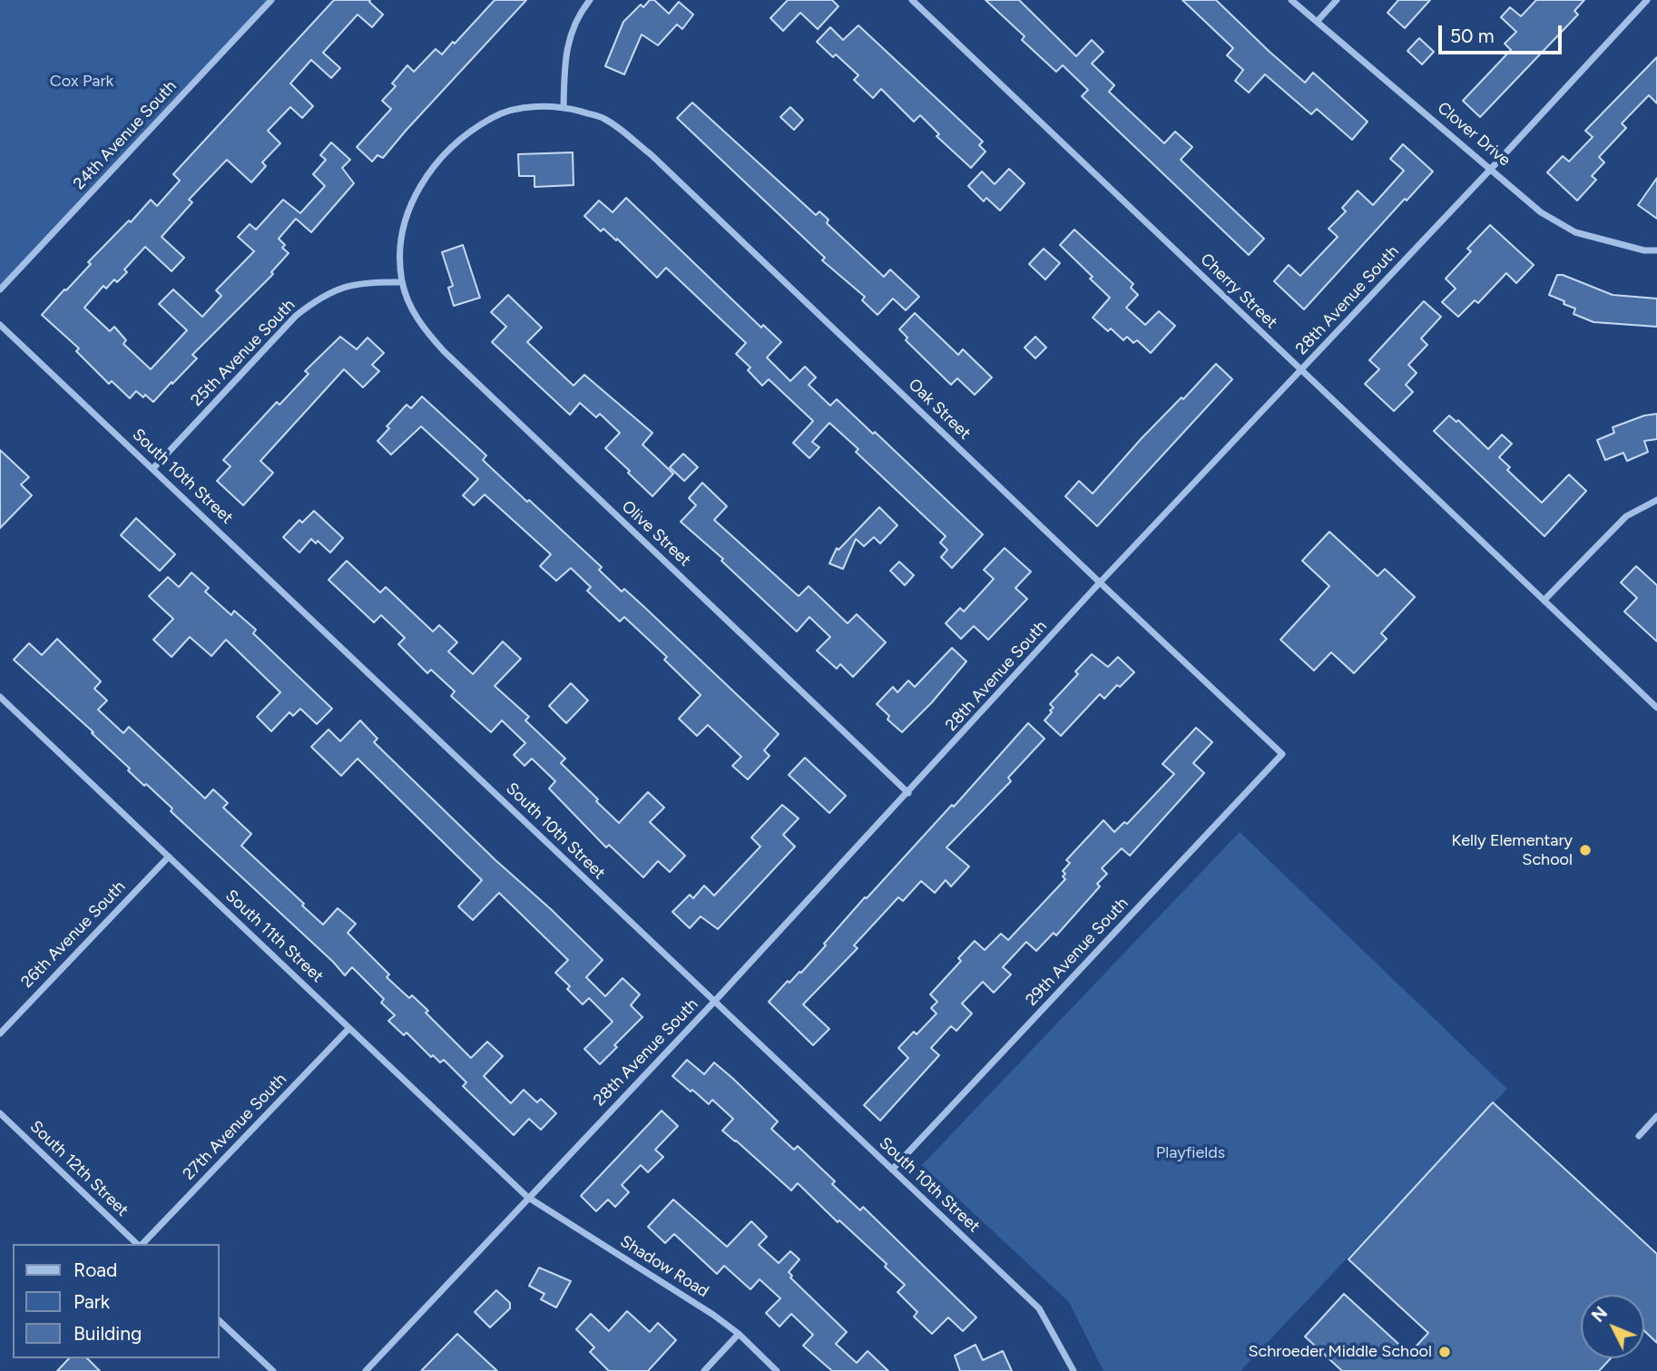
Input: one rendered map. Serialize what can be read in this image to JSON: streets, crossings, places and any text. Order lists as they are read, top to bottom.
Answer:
{
  "streets": {
    "street": [
      "Clover Drive",
      "24th Avenue South",
      "Cherry Street",
      "28th Avenue South",
      "25th Avenue South",
      "Oak Street",
      "South 10th Street",
      "Olive Street",
      "26th Avenue South",
      "South 11th Street",
      "29th Avenue South",
      "27th Avenue South",
      "South 12th Street",
      "Shadow Road"
    ]
  },
  "crossings": [
    ["Clover Drive", "28th Avenue South"],
    ["Cherry Street", "28th Avenue South"],
    ["28th Avenue South", "Oak Street"],
    ["28th Avenue South", "South 10th Street"],
    ["28th Avenue South", "Olive Street"],
    ["28th Avenue South", "South 11th Street"],
    ["28th Avenue South", "Shadow Road"],
    ["25th Avenue South", "South 10th Street"],
    ["25th Avenue South", "Olive Street"],
    ["Oak Street", "29th Avenue South"],
    ["South 10th Street", "29th Avenue South"],
    ["26th Avenue South", "South 11th Street"],
    ["South 11th Street", "27th Avenue South"],
    ["South 11th Street", "Shadow Road"]
  ],
  "parks": ["Cox Park", "Playfields"],
  "places": ["Kelly Elementary School", "Schroeder Middle School"],
  "legend": ["Road", "Park", "Building"],
  "scale_bar": "50 m",
  "north": "top left"
}
